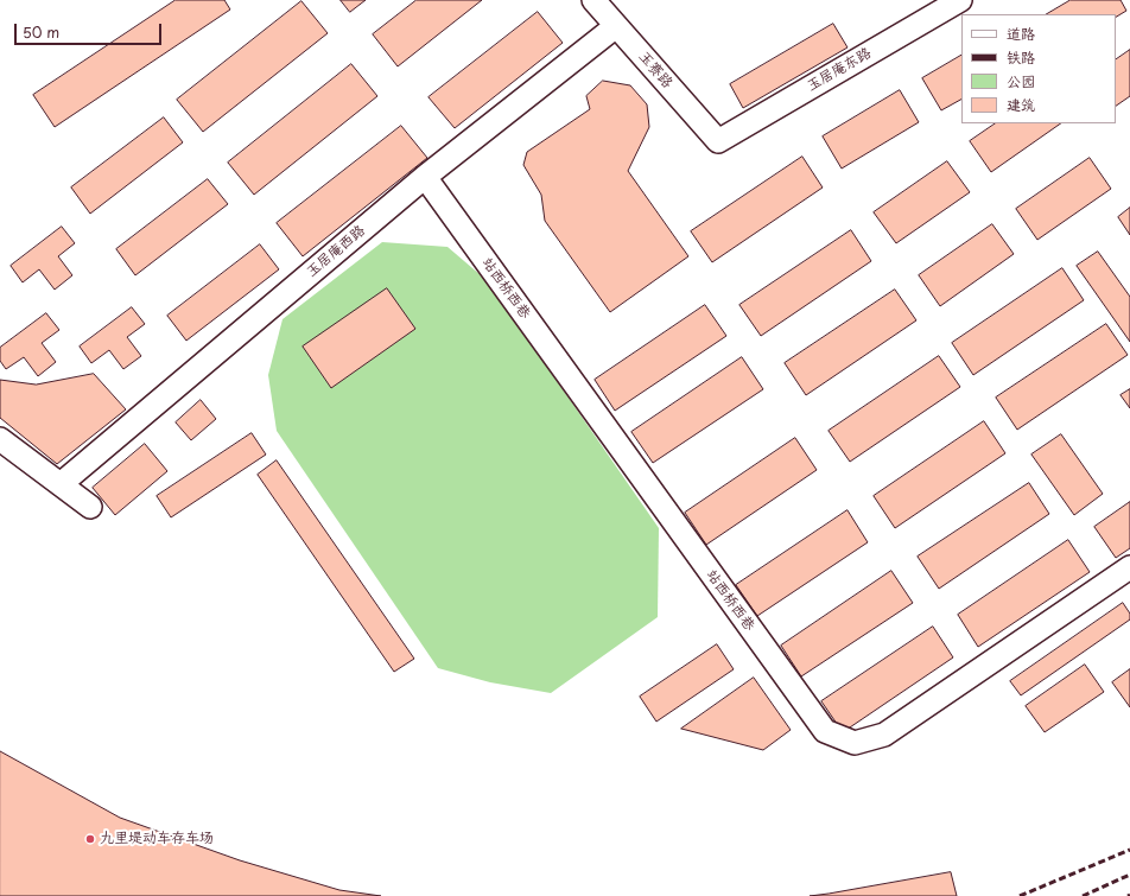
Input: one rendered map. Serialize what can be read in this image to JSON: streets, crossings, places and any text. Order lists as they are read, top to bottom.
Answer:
{
  "streets": {
    "street": [
      "玉赛路",
      "玉居庵东路",
      "玉居庵西路",
      "站西桥西巷"
    ]
  },
  "crossings": [
    ["玉赛路", "玉居庵东路"],
    ["玉赛路", "玉居庵西路"],
    ["玉居庵西路", "站西桥西巷"]
  ],
  "places": ["九里堤动车存车场"],
  "legend": [
    "道路",
    "铁路",
    "公园",
    "建筑"
  ],
  "scale_bar": "50 m"
}
